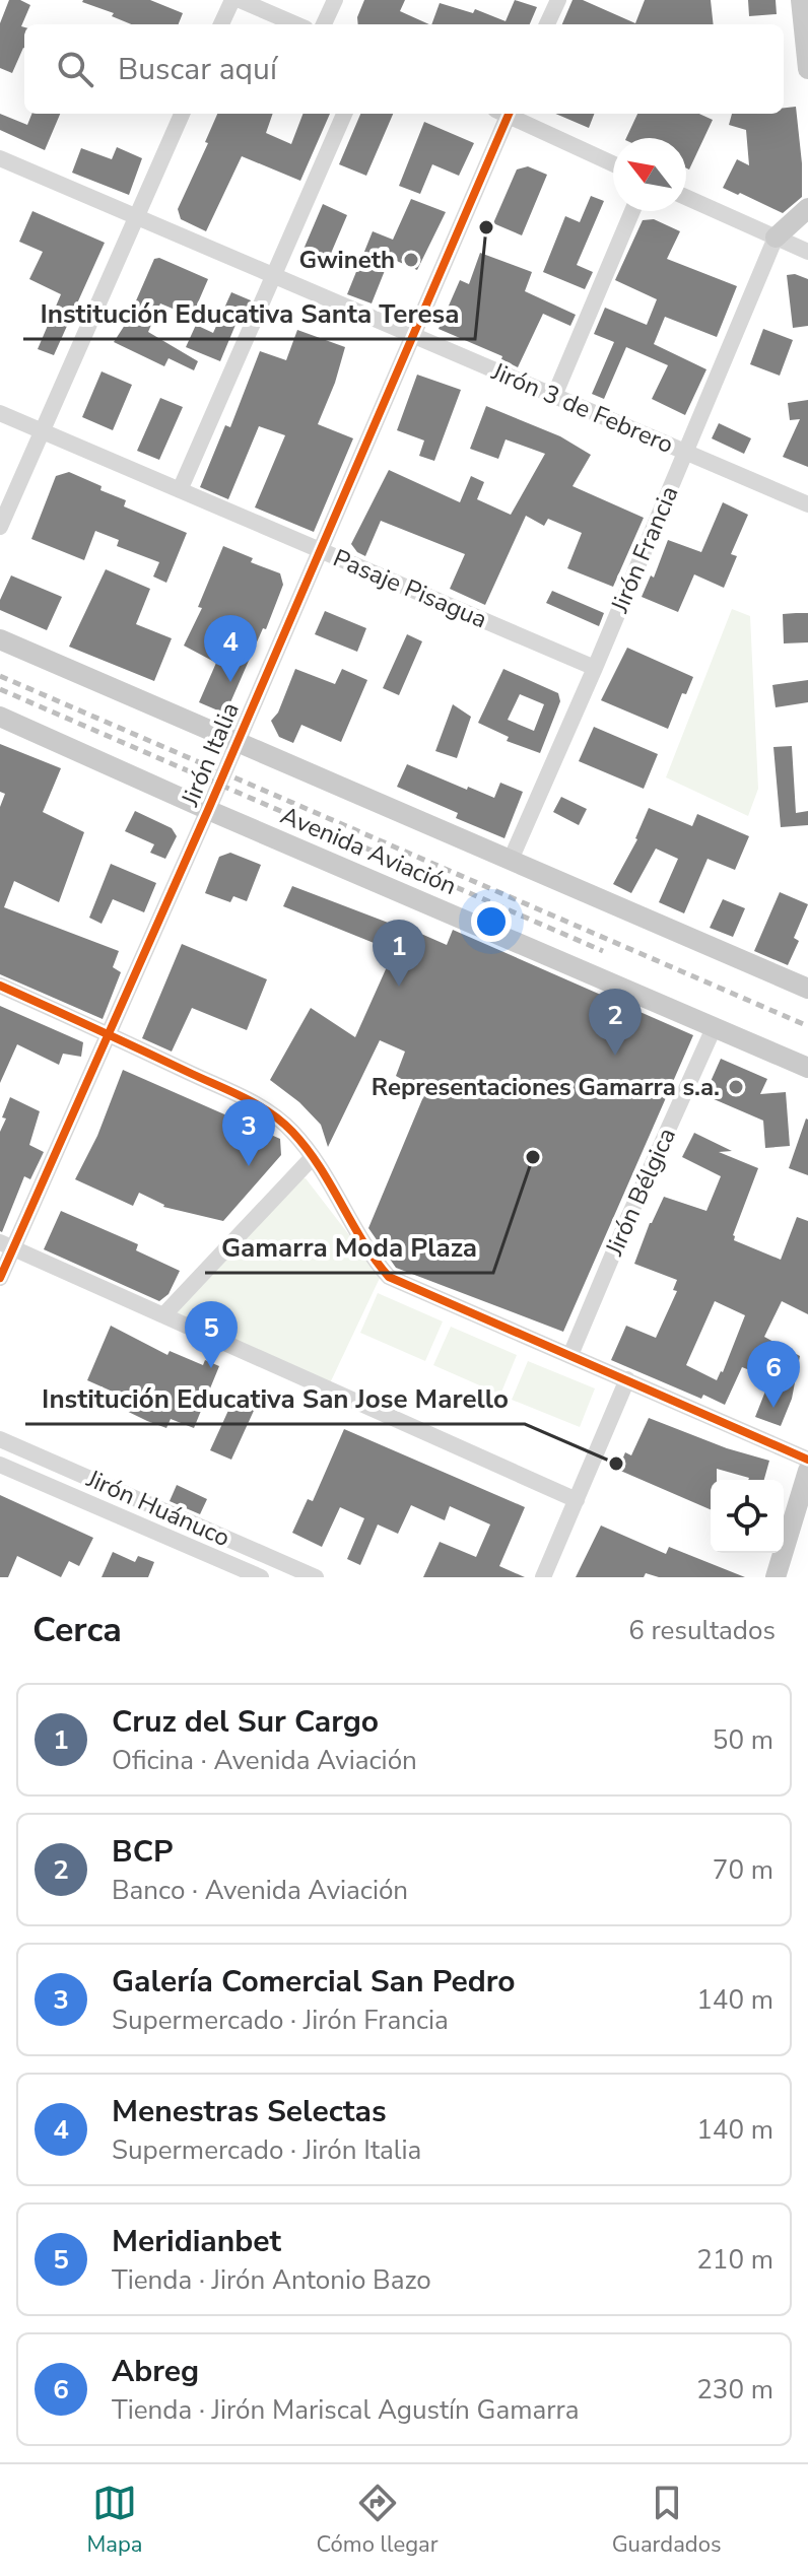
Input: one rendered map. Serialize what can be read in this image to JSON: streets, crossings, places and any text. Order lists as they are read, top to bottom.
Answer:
{
  "streets": {
    "main road": ["Avenida Aviación"],
    "street": [
      "Jirón 3 de Febrero",
      "Jirón Francia",
      "Pasaje Pisagua",
      "Jirón Italia",
      "Jirón Bélgica",
      "Jirón Huánuco"
    ]
  },
  "crossings": [
    ["Jirón 3 de Febrero", "Jirón Francia"],
    ["Jirón 3 de Febrero", "Jirón Italia"],
    ["Jirón Francia", "Pasaje Pisagua"],
    ["Jirón Francia", "Avenida Aviación"],
    ["Pasaje Pisagua", "Jirón Italia"],
    ["Jirón Italia", "Avenida Aviación"],
    ["Avenida Aviación", "Jirón Bélgica"]
  ],
  "places": [
    "Institución Educativa Santa Teresa",
    "Gwineth",
    "Representaciones Gamarra s.a.",
    "Gamarra Moda Plaza",
    "Institución Educativa San Jose Marello"
  ],
  "north": "top left",
  "page": {
    "search": "Buscar aquí",
    "pins": [
      "4",
      "1",
      "2",
      "3",
      "5",
      "6"
    ],
    "heading": ["Cerca", "6 resultados"],
    "list": [
      {
        "mark": "1",
        "name": "Cruz del Sur Cargo",
        "note": "Oficina · Avenida Aviación",
        "value": "50 m"
      },
      {
        "mark": "2",
        "name": "BCP",
        "note": "Banco · Avenida Aviación",
        "value": "70 m"
      },
      {
        "mark": "3",
        "name": "Galería Comercial San Pedro",
        "note": "Supermercado · Jirón Francia",
        "value": "140 m"
      },
      {
        "mark": "4",
        "name": "Menestras Selectas",
        "note": "Supermercado · Jirón Italia",
        "value": "140 m"
      },
      {
        "mark": "5",
        "name": "Meridianbet",
        "note": "Tienda · Jirón Antonio Bazo",
        "value": "210 m"
      },
      {
        "mark": "6",
        "name": "Abreg",
        "note": "Tienda · Jirón Mariscal Agustín Gamarra",
        "value": "230 m"
      }
    ],
    "nav": ["Mapa", "Cómo llegar", "Guardados"]
  }
}
